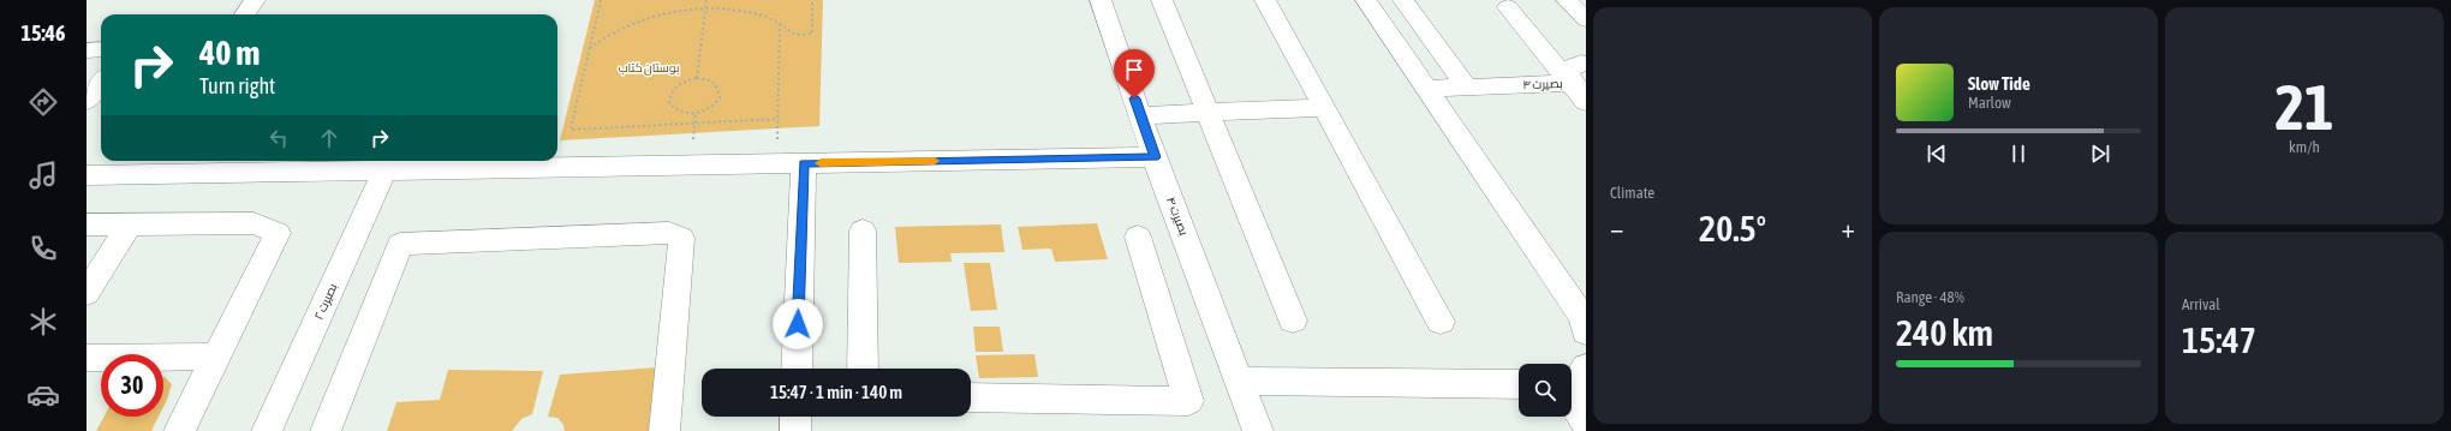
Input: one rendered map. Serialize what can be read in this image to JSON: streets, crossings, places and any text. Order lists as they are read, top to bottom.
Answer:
{
  "streets": {
    "street": ["بصیرت ۴", "بصیرت ۲"]
  },
  "parks": ["بوستان کتاب"],
  "page": {
    "tabs": "15:46",
    "tile": [
      "Climate",
      ["21", "km/h"],
      ["Range · 48%", "240 km"],
      ["Arrival", "15:47"]
    ],
    "turn": ["40 m", "Turn right"],
    "song": ["Slow Tide", "Marlow"],
    "heat": ["−", "20.5°", "+"],
    "limit": "30",
    "trip": "15:47 · 1 min · 140 m"
  }
}
